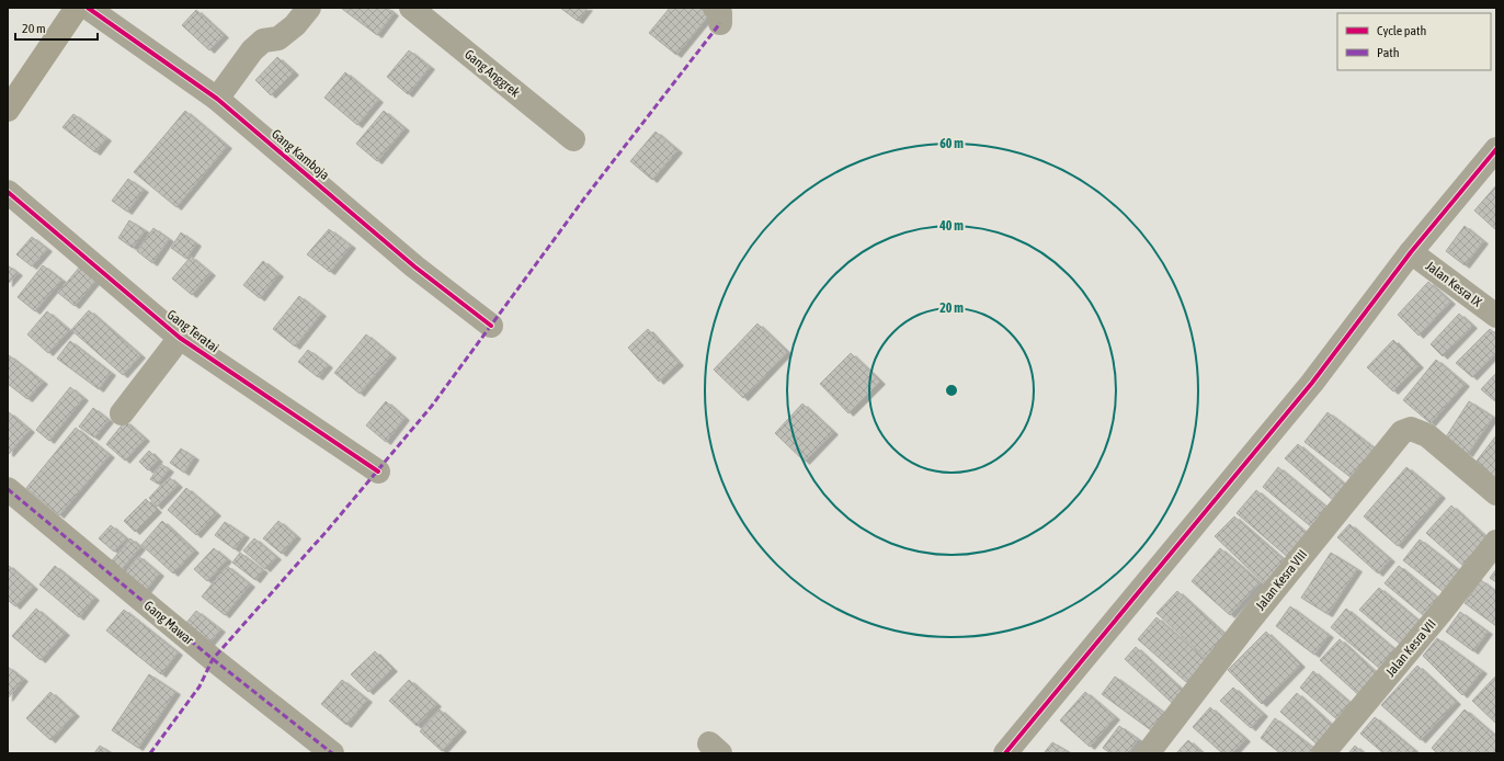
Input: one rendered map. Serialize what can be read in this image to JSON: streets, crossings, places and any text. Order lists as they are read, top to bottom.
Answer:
{
  "streets": {
    "street": [
      "Gang Anggrek",
      "Gang Kamboja",
      "Jalan Kesra IX",
      "Gang Teratai",
      "Jalan Kesra VIII",
      "Gang Mawar",
      "Jalan Kesra VII"
    ]
  },
  "legend": ["Cycle path", "Path"],
  "scale_bar": "20 m",
  "rings": ["60 m", "40 m", "20 m"]
}
